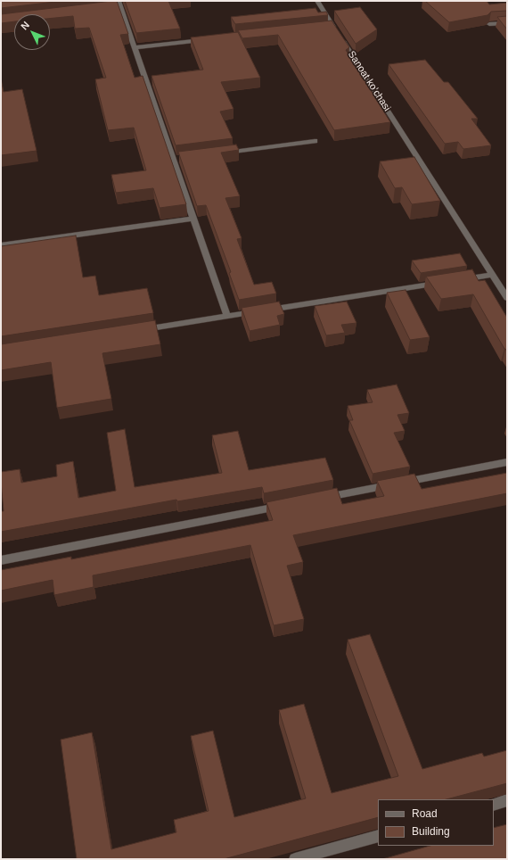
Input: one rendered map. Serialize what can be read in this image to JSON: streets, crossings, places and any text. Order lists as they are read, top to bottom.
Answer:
{
  "streets": {
    "street": ["Sanoat koʻchasi"]
  },
  "legend": ["Road", "Building"],
  "north": "top left"
}
